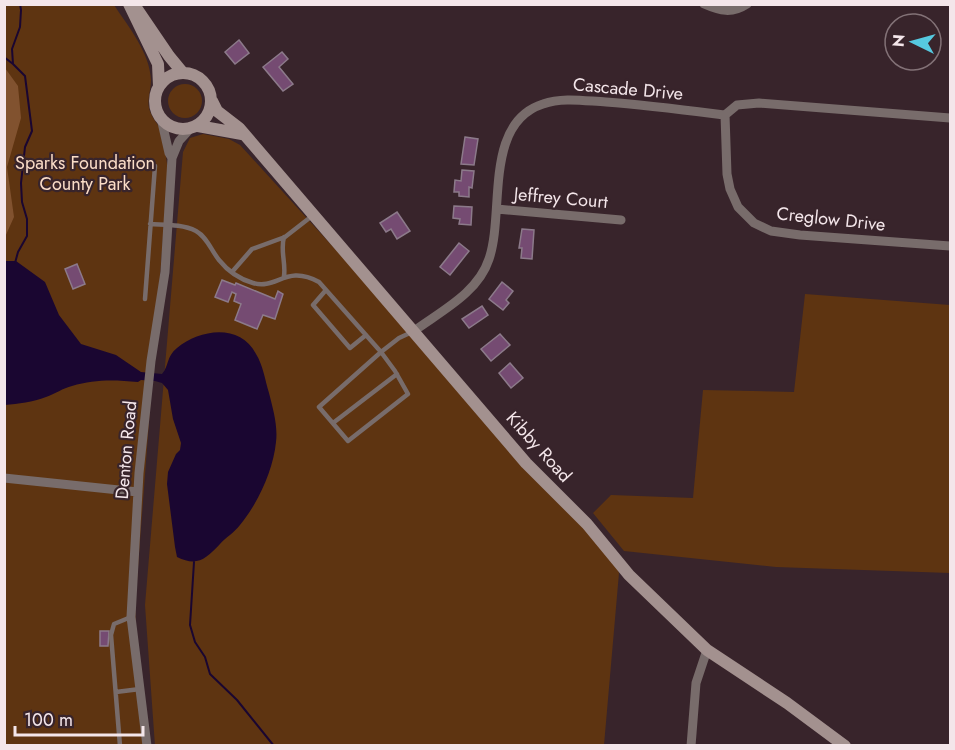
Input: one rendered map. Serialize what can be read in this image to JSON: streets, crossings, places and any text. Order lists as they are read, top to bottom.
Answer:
{
  "streets": {
    "main road": ["Kibby Road"],
    "street": [
      "Cascade Drive",
      "Jeffrey Court",
      "Creglow Drive",
      "Denton Road"
    ]
  },
  "crossings": [
    ["Cascade Drive", "Jeffrey Court"],
    ["Cascade Drive", "Creglow Drive"],
    ["Cascade Drive", "Kibby Road"],
    ["Kibby Road", "Denton Road"]
  ],
  "parks": ["Sparks Foundation County Park"],
  "scale_bar": "100 m",
  "north": "left"
}
